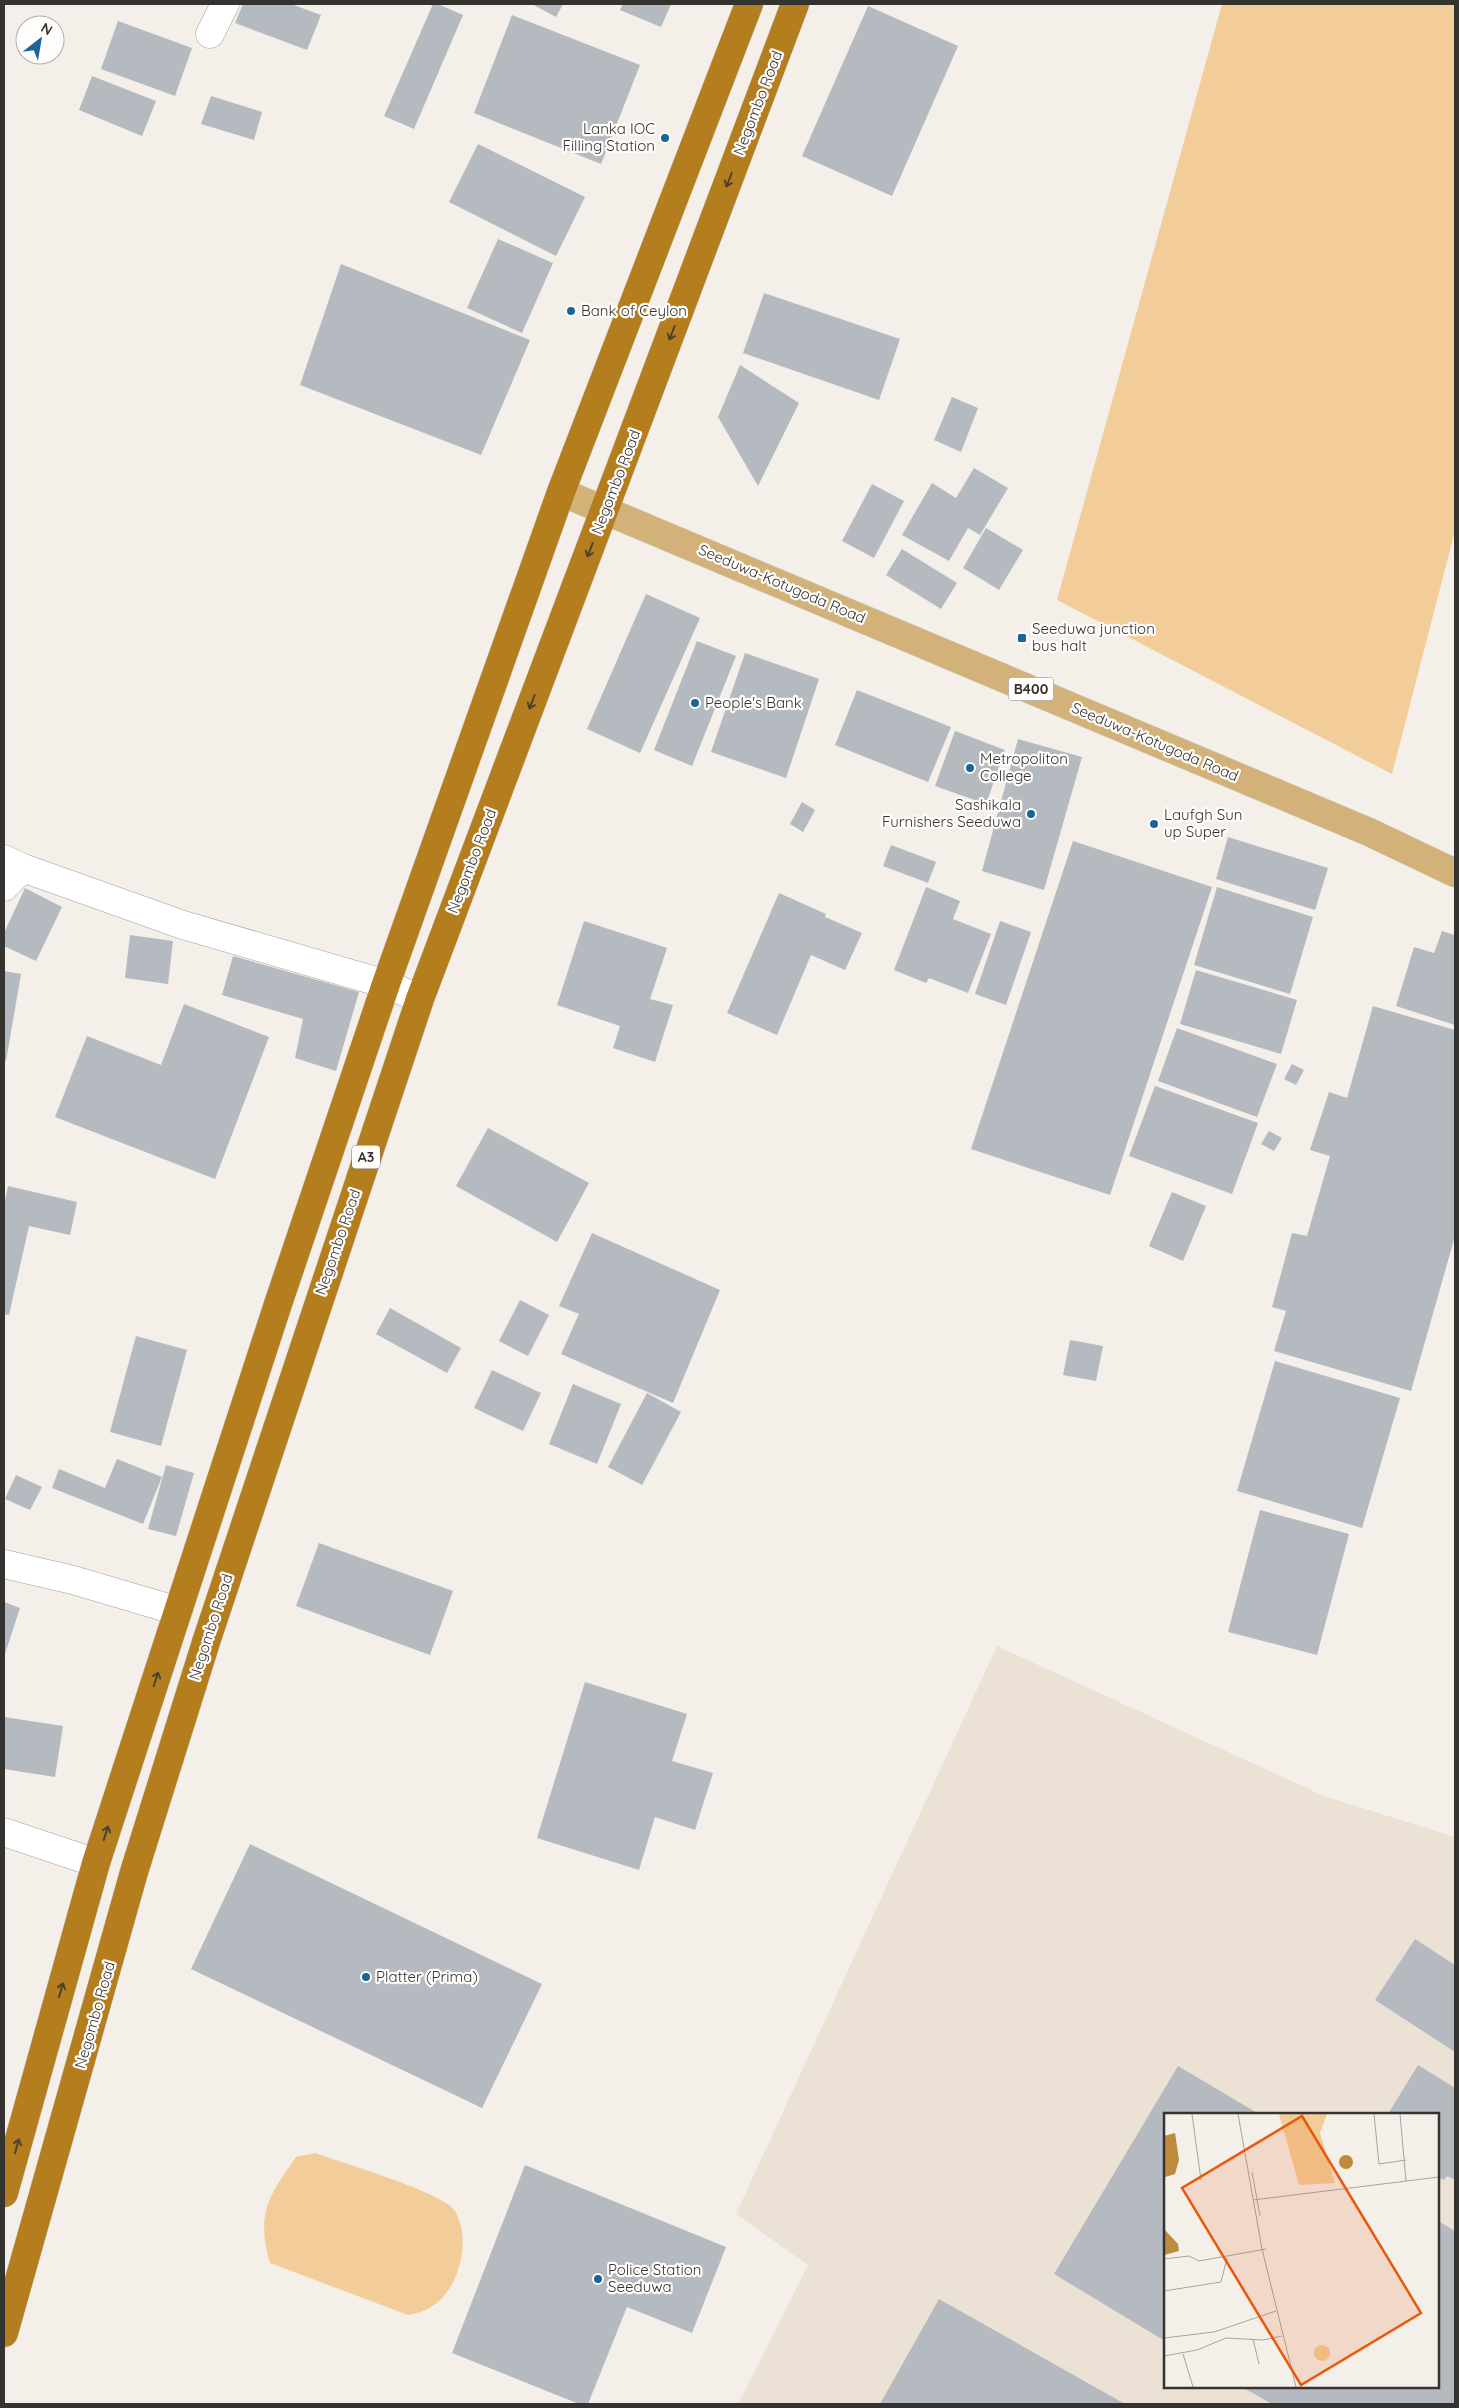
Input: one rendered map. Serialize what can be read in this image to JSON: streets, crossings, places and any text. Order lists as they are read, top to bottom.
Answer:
{
  "streets": {
    "highway": ["Negombo Road", "A3"],
    "main road": ["Seeduwa-Kotugoda Road", "B400"]
  },
  "crossings": [
    ["Negombo Road", "Seeduwa-Kotugoda Road"],
    ["Seeduwa-Kotugoda Road", "A3"]
  ],
  "places": {
    "other": [
      "Lanka IOC Filling Station",
      "Bank of Ceylon",
      "People's Bank",
      "Metropoliton College",
      "Sashikala Furnishers Seeduwa",
      "Laufgh Sun up Super",
      "Platter (Prima)",
      "Police Station Seeduwa"
    ],
    "transit": ["Seeduwa junction bus halt"]
  },
  "north": "top right"
}
